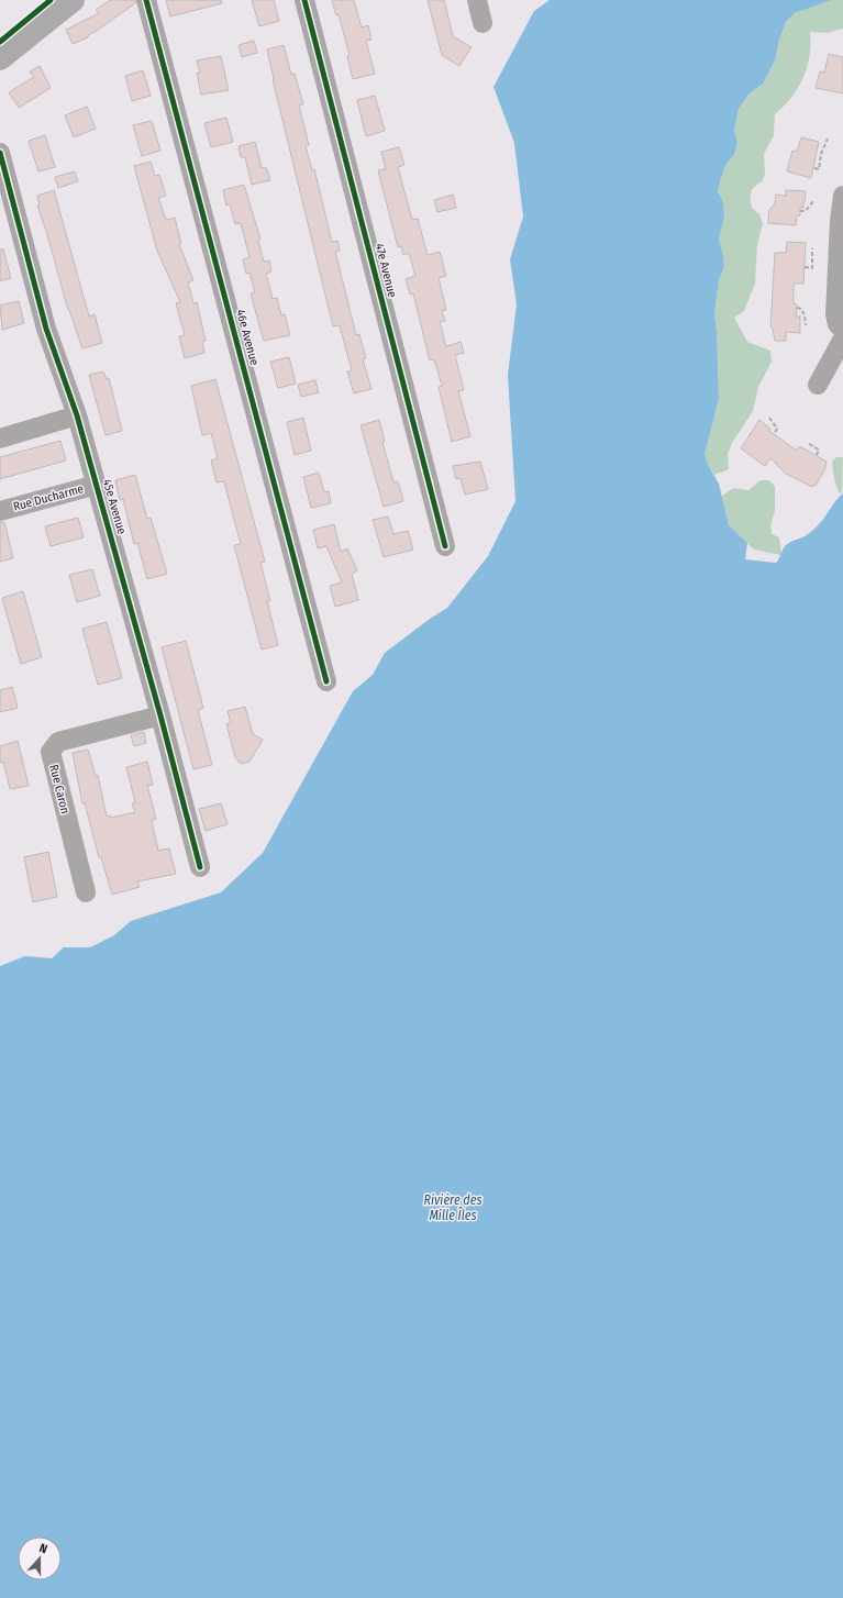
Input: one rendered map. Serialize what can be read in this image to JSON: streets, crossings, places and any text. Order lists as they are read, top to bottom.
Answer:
{
  "streets": {
    "street": [
      "47e Avenue",
      "46e Avenue",
      "Rue Ducharme",
      "45e Avenue",
      "Rue Caron"
    ]
  },
  "crossings": [
    ["Rue Ducharme", "45e Avenue"],
    ["45e Avenue", "Rue Caron"]
  ],
  "water": ["Rivière des Mille Îles"],
  "north": "top"
}
